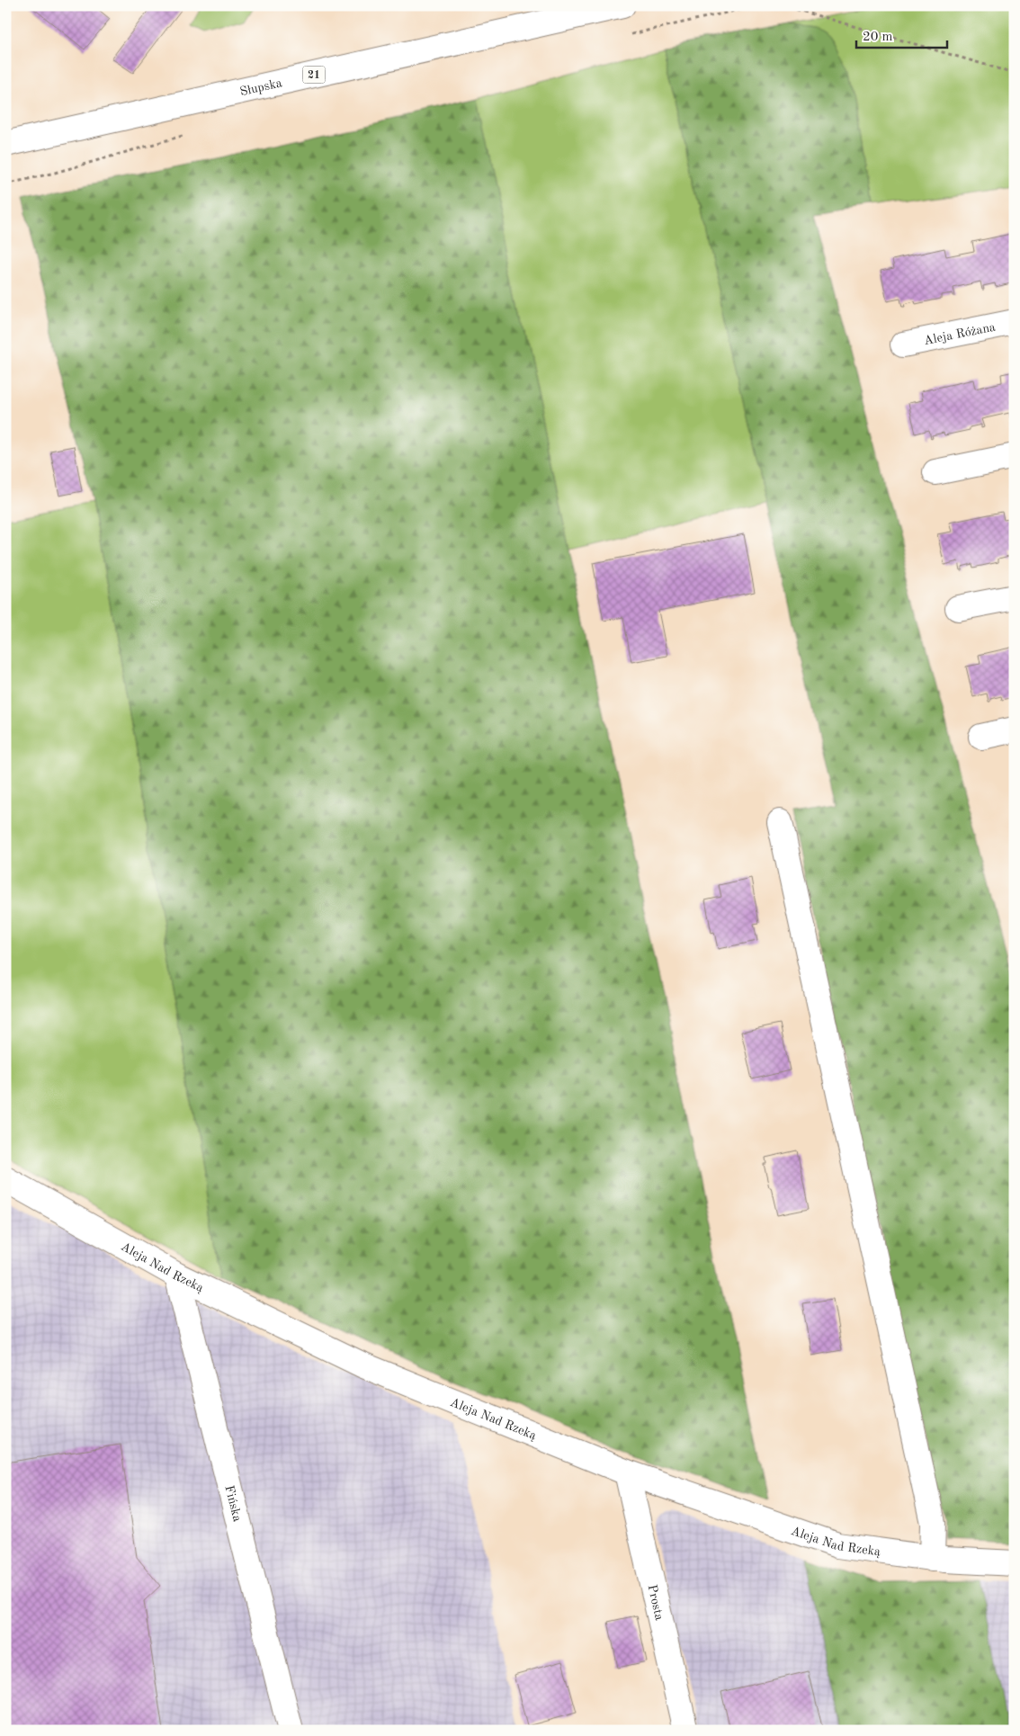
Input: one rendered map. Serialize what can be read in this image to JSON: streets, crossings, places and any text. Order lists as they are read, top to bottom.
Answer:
{
  "streets": {
    "street": [
      "21",
      "Słupska",
      "Aleja Różana",
      "Aleja Nad Rzeką",
      "Fińska",
      "Prosta"
    ]
  },
  "crossings": [
    ["Aleja Nad Rzeką", "Fińska"],
    ["Aleja Nad Rzeką", "Prosta"]
  ],
  "scale_bar": "20 m"
}
